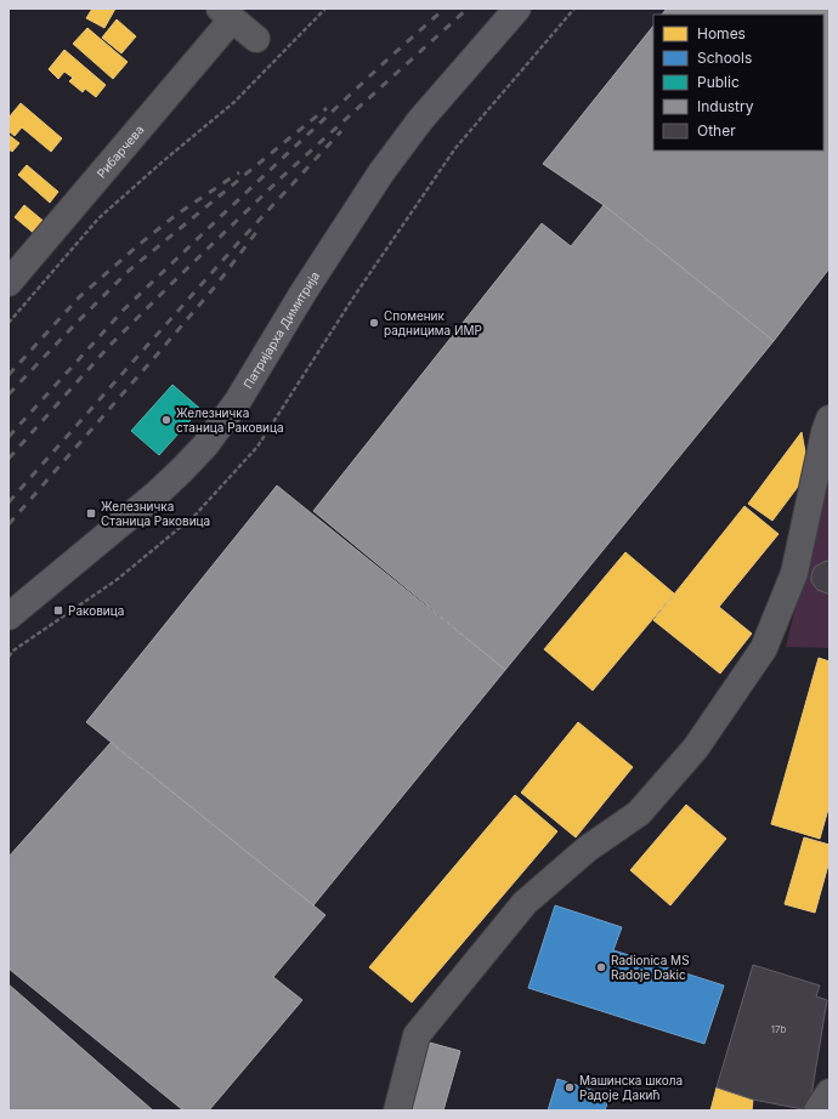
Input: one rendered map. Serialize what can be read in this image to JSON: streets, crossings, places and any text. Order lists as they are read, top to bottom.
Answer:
{
  "streets": {
    "main road": ["Патријарха Димитрија"],
    "street": ["Рибарчева"]
  },
  "places": {
    "other": [
      "Споменик радницима ИМР",
      "Железничка станица Раковица",
      "Radionica MS Radoje Dakic",
      "Машинска школа Радоје Дакић"
    ],
    "transit": ["Железничка Станица Раковица", "Раковица"]
  },
  "house_numbers": ["17b"],
  "legend": [
    "Homes",
    "Schools",
    "Public",
    "Industry",
    "Other"
  ]
}
